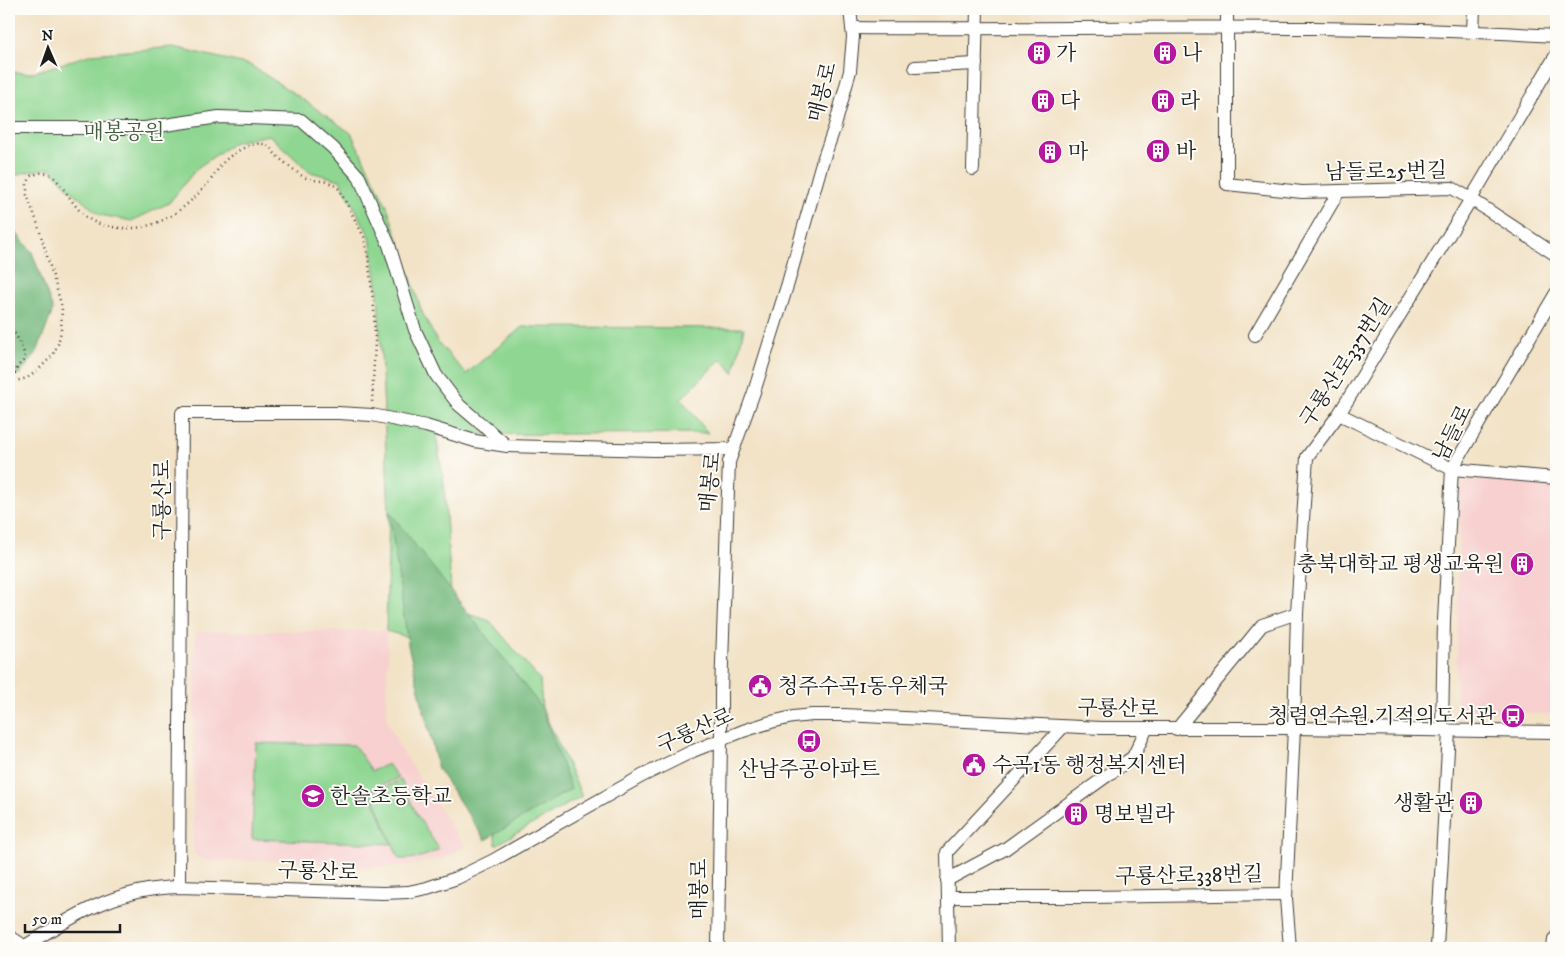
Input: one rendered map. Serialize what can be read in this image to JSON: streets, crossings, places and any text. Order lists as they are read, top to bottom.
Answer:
{
  "streets": {
    "street": [
      "매봉로",
      "남들로25번길",
      "구룡산로337번길",
      "남들로",
      "구룡산로",
      "구룡산로338번길"
    ]
  },
  "crossings": [
    ["매봉로", "구룡산로"],
    ["남들로25번길", "구룡산로337번길"],
    ["구룡산로337번길", "구룡산로"],
    ["구룡산로337번길", "구룡산로338번길"],
    ["남들로", "구룡산로"],
    ["구룡산로", "구룡산로338번길"]
  ],
  "parks": ["매봉공원"],
  "places": {
    "building": [
      "가",
      "나",
      "다",
      "라",
      "바",
      "마",
      "충북대학교 평생교육원",
      "생활관",
      "명보빌라"
    ],
    "public building": ["청주수곡1동우체국", "수곡1동 행정복지센터"],
    "bus stop": ["청렴연수원.기적의도서관", "산남주공아파트"],
    "school or university": ["한솔초등학교"]
  },
  "scale_bar": "50 m",
  "north": "top"
}
